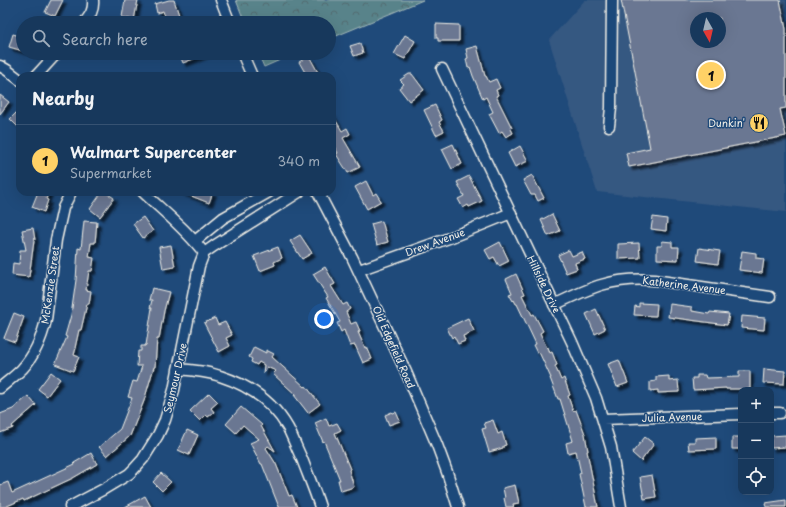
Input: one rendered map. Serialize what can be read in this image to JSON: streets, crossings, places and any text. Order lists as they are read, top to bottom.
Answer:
{
  "streets": {
    "street": [
      "Drew Avenue",
      "Hillside Drive",
      "McKenzie Street",
      "Katherine Avenue",
      "Old Edgefield Road",
      "Seymour Drive",
      "Julia Avenue"
    ]
  },
  "crossings": [
    ["Drew Avenue", "Hillside Drive"],
    ["Drew Avenue", "Old Edgefield Road"],
    ["Hillside Drive", "Katherine Avenue"],
    ["Hillside Drive", "Julia Avenue"]
  ],
  "places": {
    "restaurant": ["Dunkin'"]
  },
  "north": "bottom",
  "page": {
    "search": "Search here",
    "pins": "1",
    "heading": "Nearby",
    "list": [
      {
        "mark": "1",
        "name": "Walmart Supercenter",
        "note": "Supermarket",
        "value": "340 m"
      }
    ],
    "map_buttons": ["+", "−"]
  }
}
